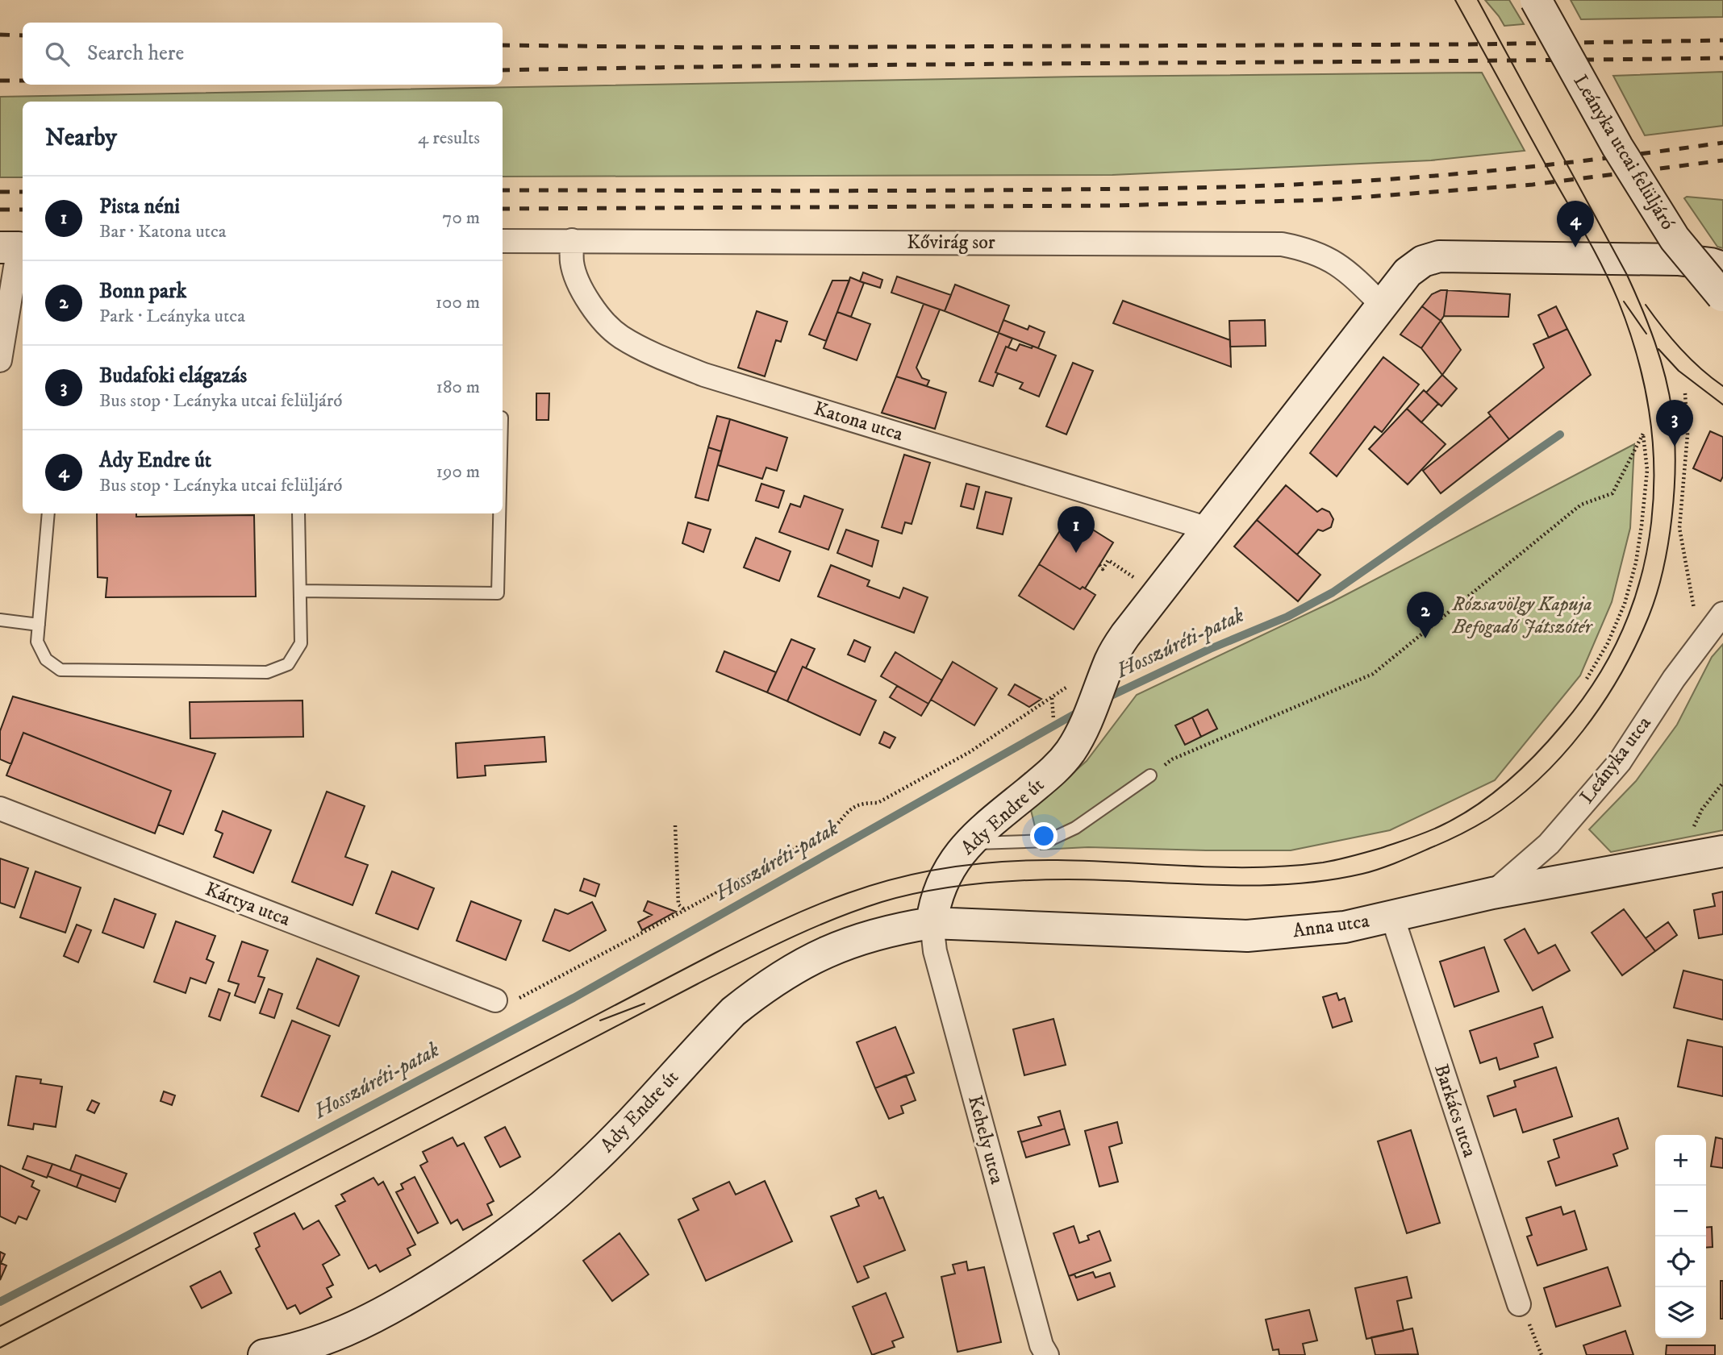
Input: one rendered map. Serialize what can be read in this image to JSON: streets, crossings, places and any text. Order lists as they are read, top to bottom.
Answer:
{
  "streets": {
    "street": [
      "Leányka utcai felüljáró",
      "Kővirág sor",
      "Katona utca",
      "Leányka utca",
      "Ady Endre út",
      "Kártya utca",
      "Anna utca",
      "Barkács utca",
      "Kehely utca"
    ]
  },
  "crossings": [
    ["Kővirág sor", "Katona utca"],
    ["Kővirág sor", "Ady Endre út"],
    ["Katona utca", "Ady Endre út"],
    ["Leányka utca", "Anna utca"],
    ["Ady Endre út", "Anna utca"],
    ["Ady Endre út", "Kehely utca"],
    ["Anna utca", "Barkács utca"],
    ["Anna utca", "Kehely utca"]
  ],
  "water": ["Hosszúréti-patak"],
  "parks": ["Rózsavölgy Kapuja Befogadó Játszótér"],
  "page": {
    "search": "Search here",
    "heading": ["Nearby", "4 results"],
    "list": [
      {
        "mark": "1",
        "name": "Pista néni",
        "note": "Bar · Katona utca",
        "value": "70 m"
      },
      {
        "mark": "2",
        "name": "Bonn park",
        "note": "Park · Leányka utca",
        "value": "100 m"
      },
      {
        "mark": "3",
        "name": "Budafoki elágazás",
        "note": "Bus stop · Leányka utcai felüljáró",
        "value": "180 m"
      },
      {
        "mark": "4",
        "name": "Ady Endre út",
        "note": "Bus stop · Leányka utcai felüljáró",
        "value": "190 m"
      }
    ],
    "pins": [
      "4",
      "3",
      "1",
      "2"
    ],
    "map_buttons": ["+", "−"]
  }
}
